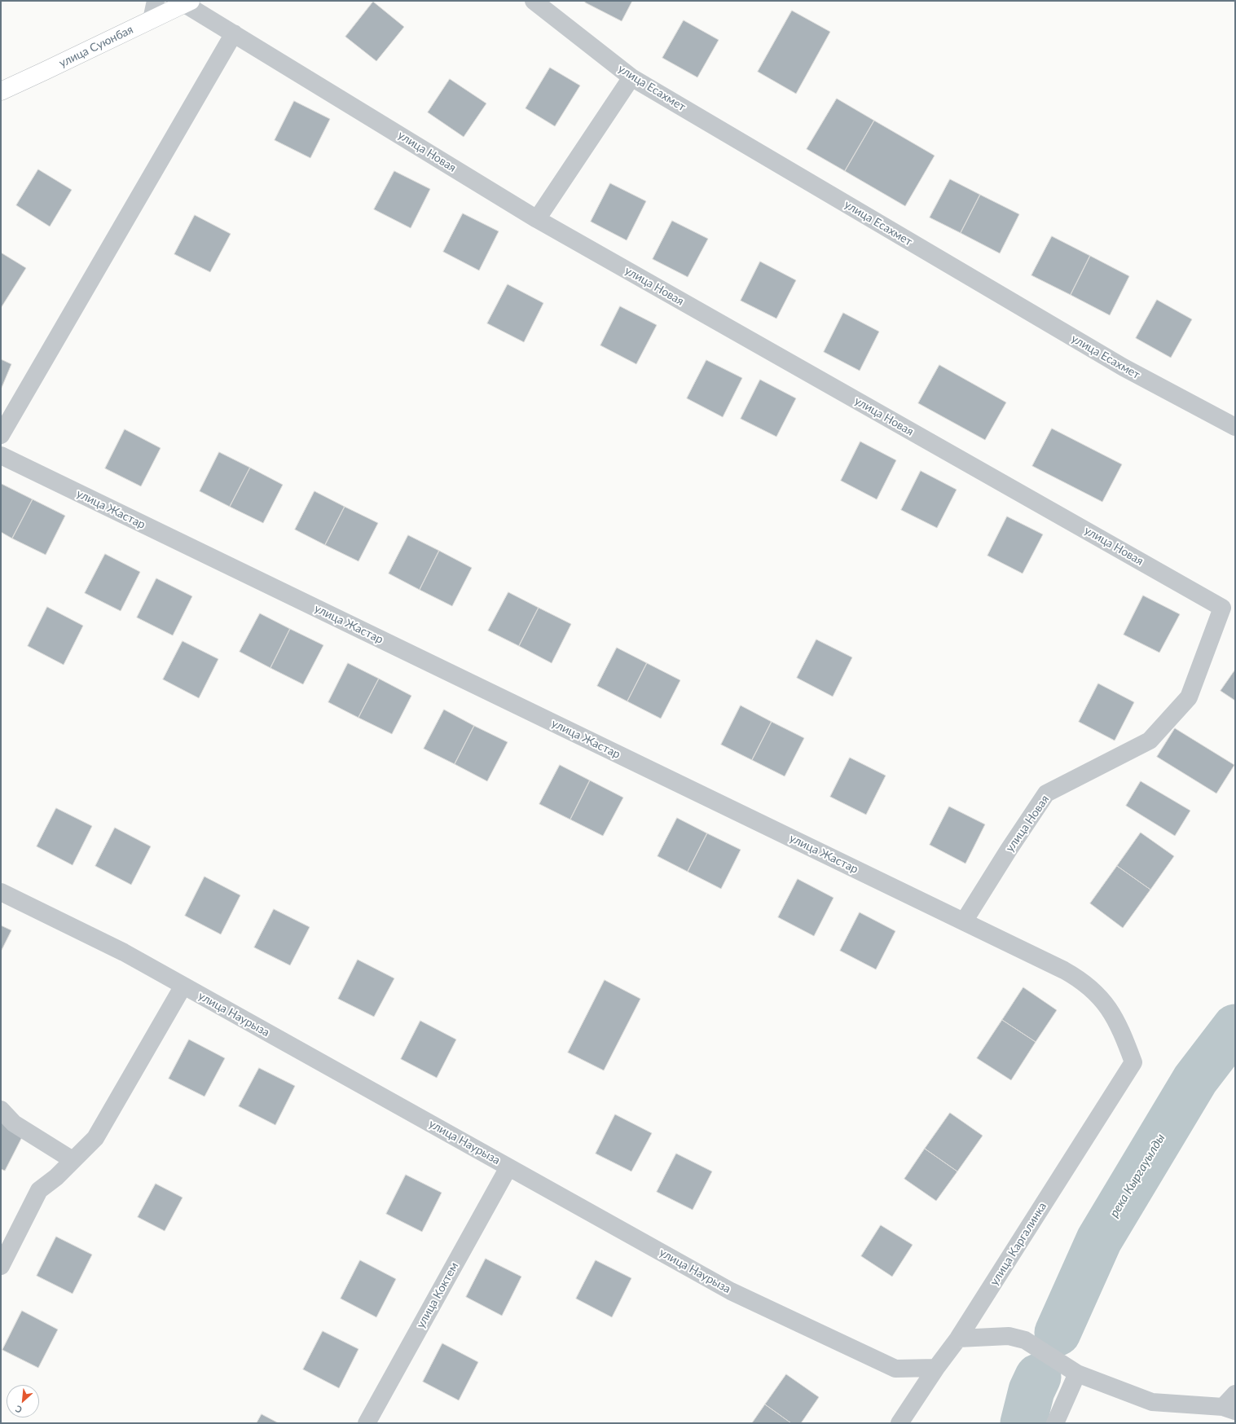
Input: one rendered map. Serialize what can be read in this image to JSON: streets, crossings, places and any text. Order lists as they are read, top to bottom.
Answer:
{
  "streets": {
    "main road": ["улица Суюнбая"],
    "street": [
      "улица Есахмет",
      "улица Новая",
      "улица Жастар",
      "улица Наурыза",
      "улица Каргалинка",
      "улица Коктем"
    ]
  },
  "crossings": [
    ["улица Суюнбая", "улица Новая"],
    ["улица Новая", "улица Жастар"],
    ["улица Жастар", "улица Каргалинка"],
    ["улица Наурыза", "улица Каргалинка"],
    ["улица Наурыза", "улица Коктем"]
  ],
  "water": ["река Кыргауылды"],
  "north": "bottom left"
}
